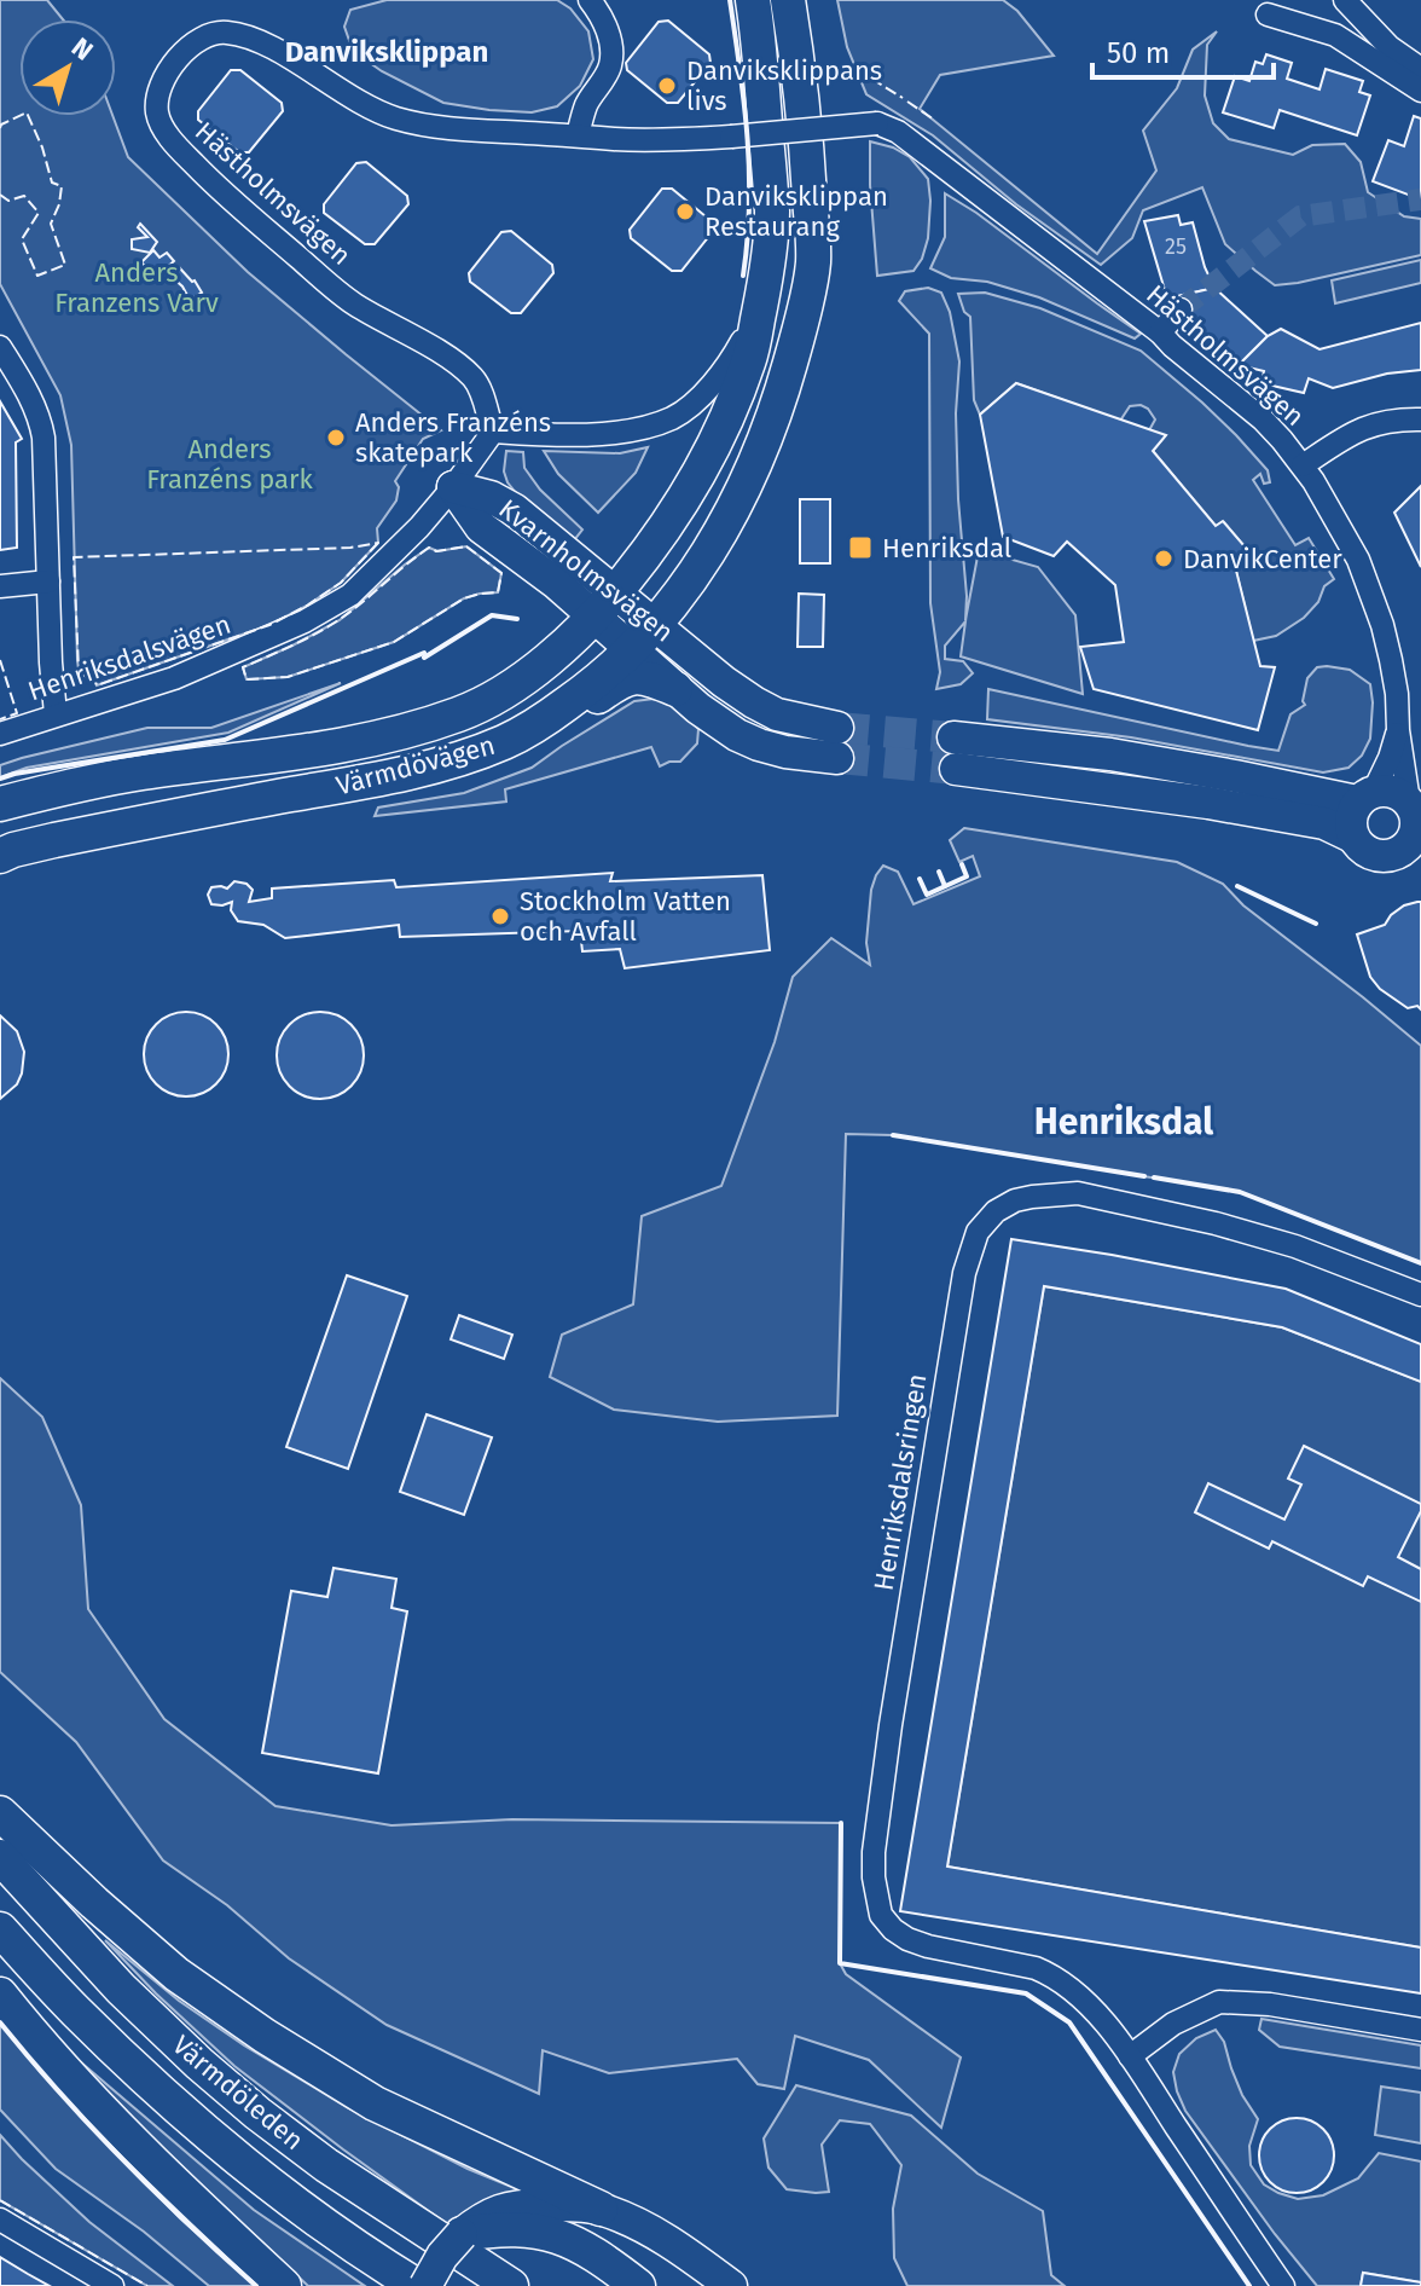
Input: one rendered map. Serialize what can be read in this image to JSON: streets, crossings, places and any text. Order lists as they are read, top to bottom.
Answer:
{
  "streets": {
    "main road": ["Värmdövägen", "Värmdöleden"],
    "street": [
      "Hästholmsvägen",
      "Kvarnholmsvägen",
      "Henriksdalsvägen",
      "Henriksdalsringen"
    ]
  },
  "crossings": [
    ["Kvarnholmsvägen", "Henriksdalsvägen"],
    ["Kvarnholmsvägen", "Värmdövägen"]
  ],
  "districts": ["Danviksklippan", "Henriksdal"],
  "parks": ["Anders Franzens Varv", "Anders Franzéns park"],
  "places": {
    "other": [
      "Danviksklippans livs",
      "Danviksklippan Restaurang",
      "Anders Franzéns skatepark",
      "DanvikCenter",
      "Stockholm Vatten och Avfall"
    ],
    "transit": ["Henriksdal"]
  },
  "house_numbers": ["25"],
  "scale_bar": "50 m",
  "north": "top right"
}
